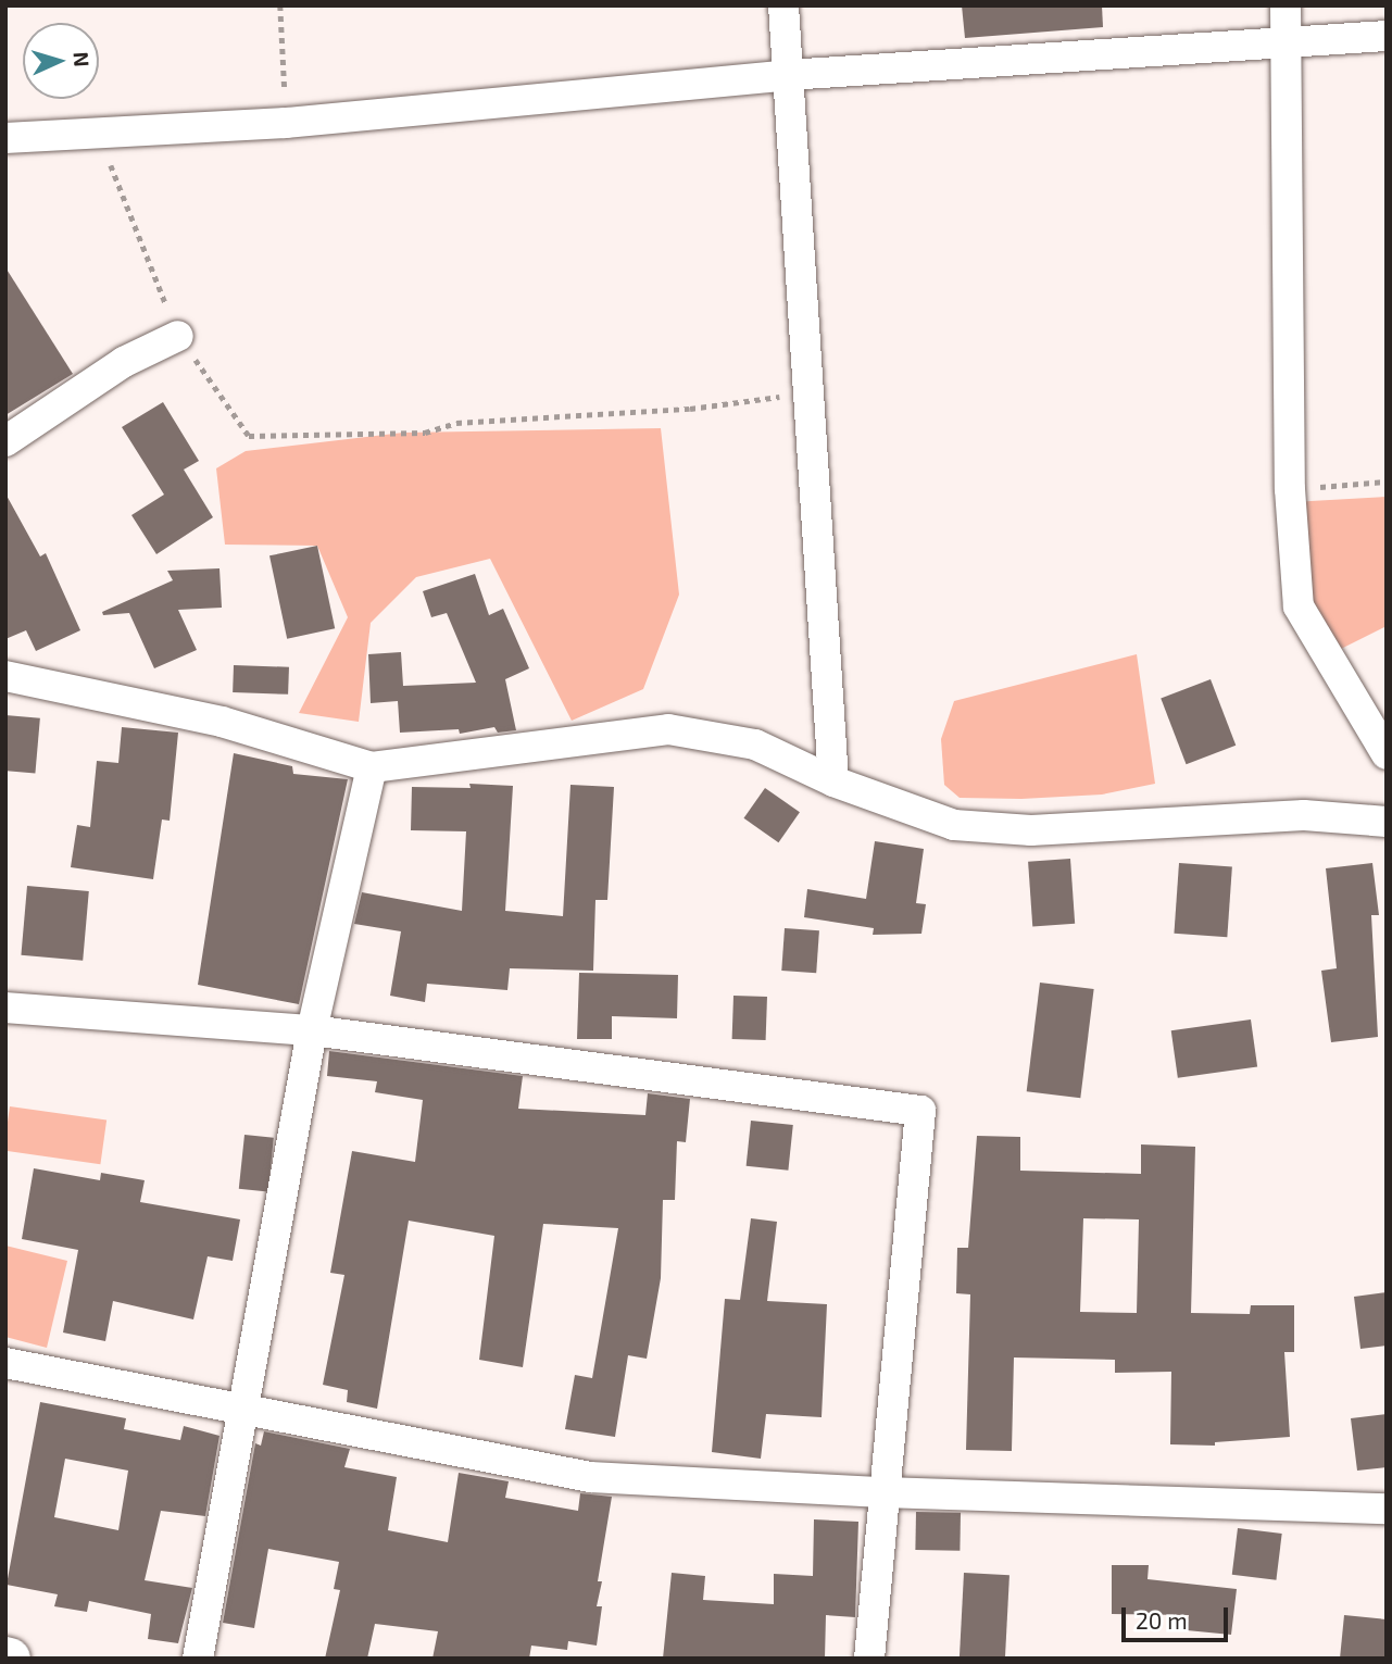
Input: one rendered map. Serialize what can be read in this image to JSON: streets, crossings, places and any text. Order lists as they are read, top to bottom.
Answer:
{
  "scale_bar": "20 m",
  "north": "right"
}
